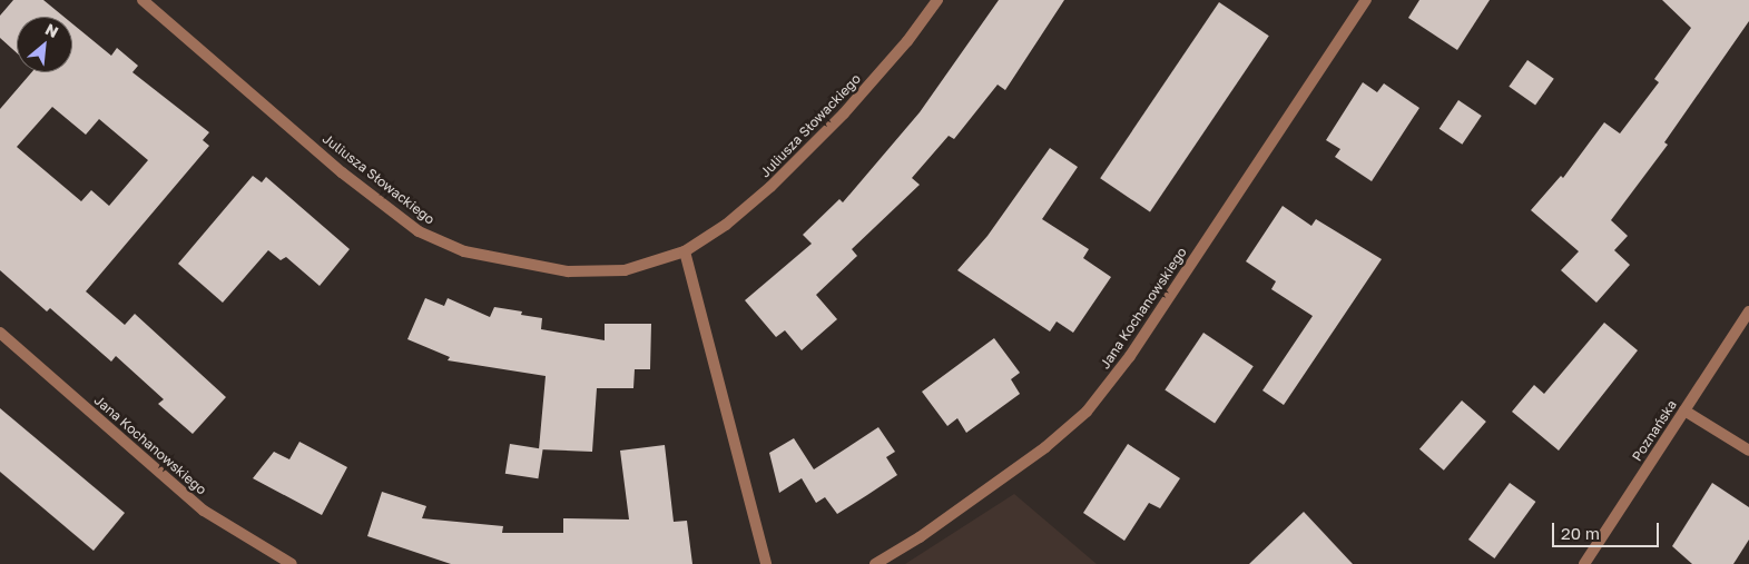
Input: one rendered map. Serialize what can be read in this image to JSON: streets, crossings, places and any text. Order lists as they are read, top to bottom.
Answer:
{
  "streets": {
    "street": ["Juliusza Słowackiego", "Jana Kochanowskiego", "Poznańska"]
  },
  "scale_bar": "20 m",
  "north": "top right"
}
